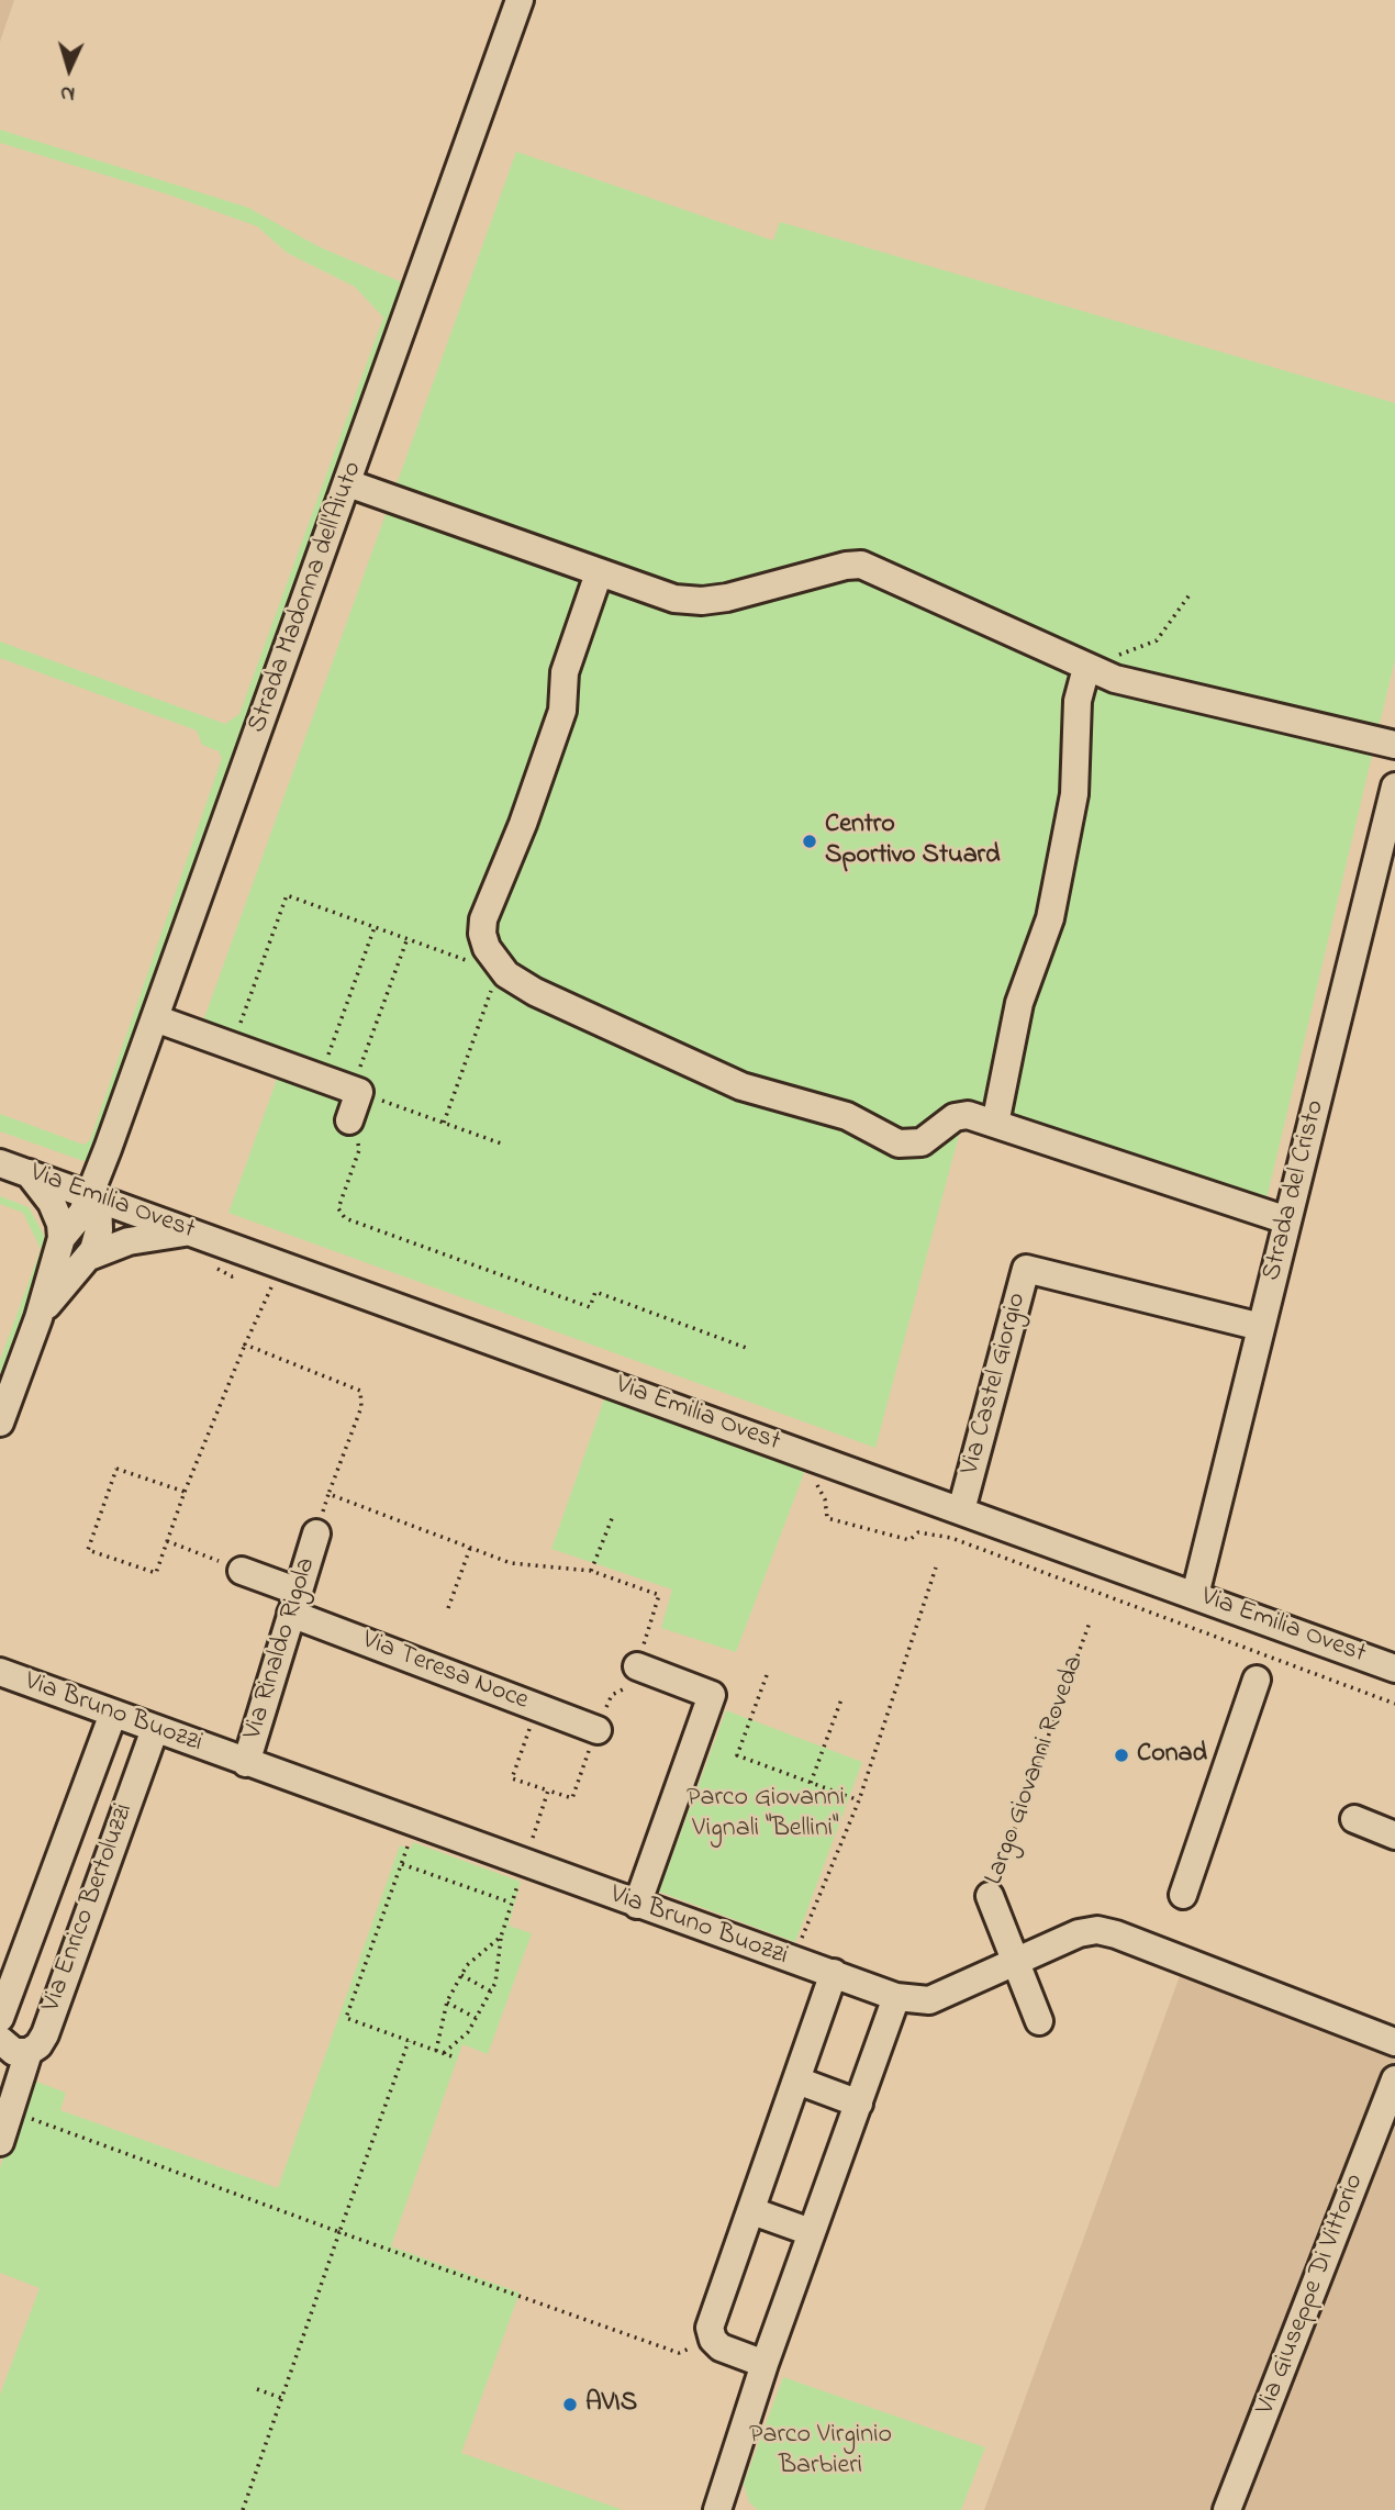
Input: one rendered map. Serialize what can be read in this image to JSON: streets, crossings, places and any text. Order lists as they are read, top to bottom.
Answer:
{
  "streets": {
    "street": [
      "Strada Madonna dell'Aiuto",
      "Strada del Cristo",
      "Via Emilia Ovest",
      "Via Castel Giorgio",
      "Via Rinaldo Rigola",
      "Via Teresa Noce",
      "Via Bruno Buozzi",
      "Largo Giovanni Roveda",
      "Via Enrico Bertoluzzi",
      "Via Giuseppe Di Vittorio"
    ]
  },
  "crossings": [
    ["Strada Madonna dell'Aiuto", "Via Emilia Ovest"],
    ["Strada del Cristo", "Via Emilia Ovest"],
    ["Strada del Cristo", "Via Castel Giorgio"],
    ["Via Emilia Ovest", "Via Castel Giorgio"],
    ["Via Rinaldo Rigola", "Via Teresa Noce"],
    ["Via Rinaldo Rigola", "Via Bruno Buozzi"],
    ["Via Bruno Buozzi", "Largo Giovanni Roveda"],
    ["Via Bruno Buozzi", "Via Enrico Bertoluzzi"]
  ],
  "parks": ["Parco Giovanni Vignali \"Bellini\"", "Parco Virginio Barbieri"],
  "places": ["Centro Sportivo Stuard", "Conad", "AVIS"],
  "north": "bottom"
}
